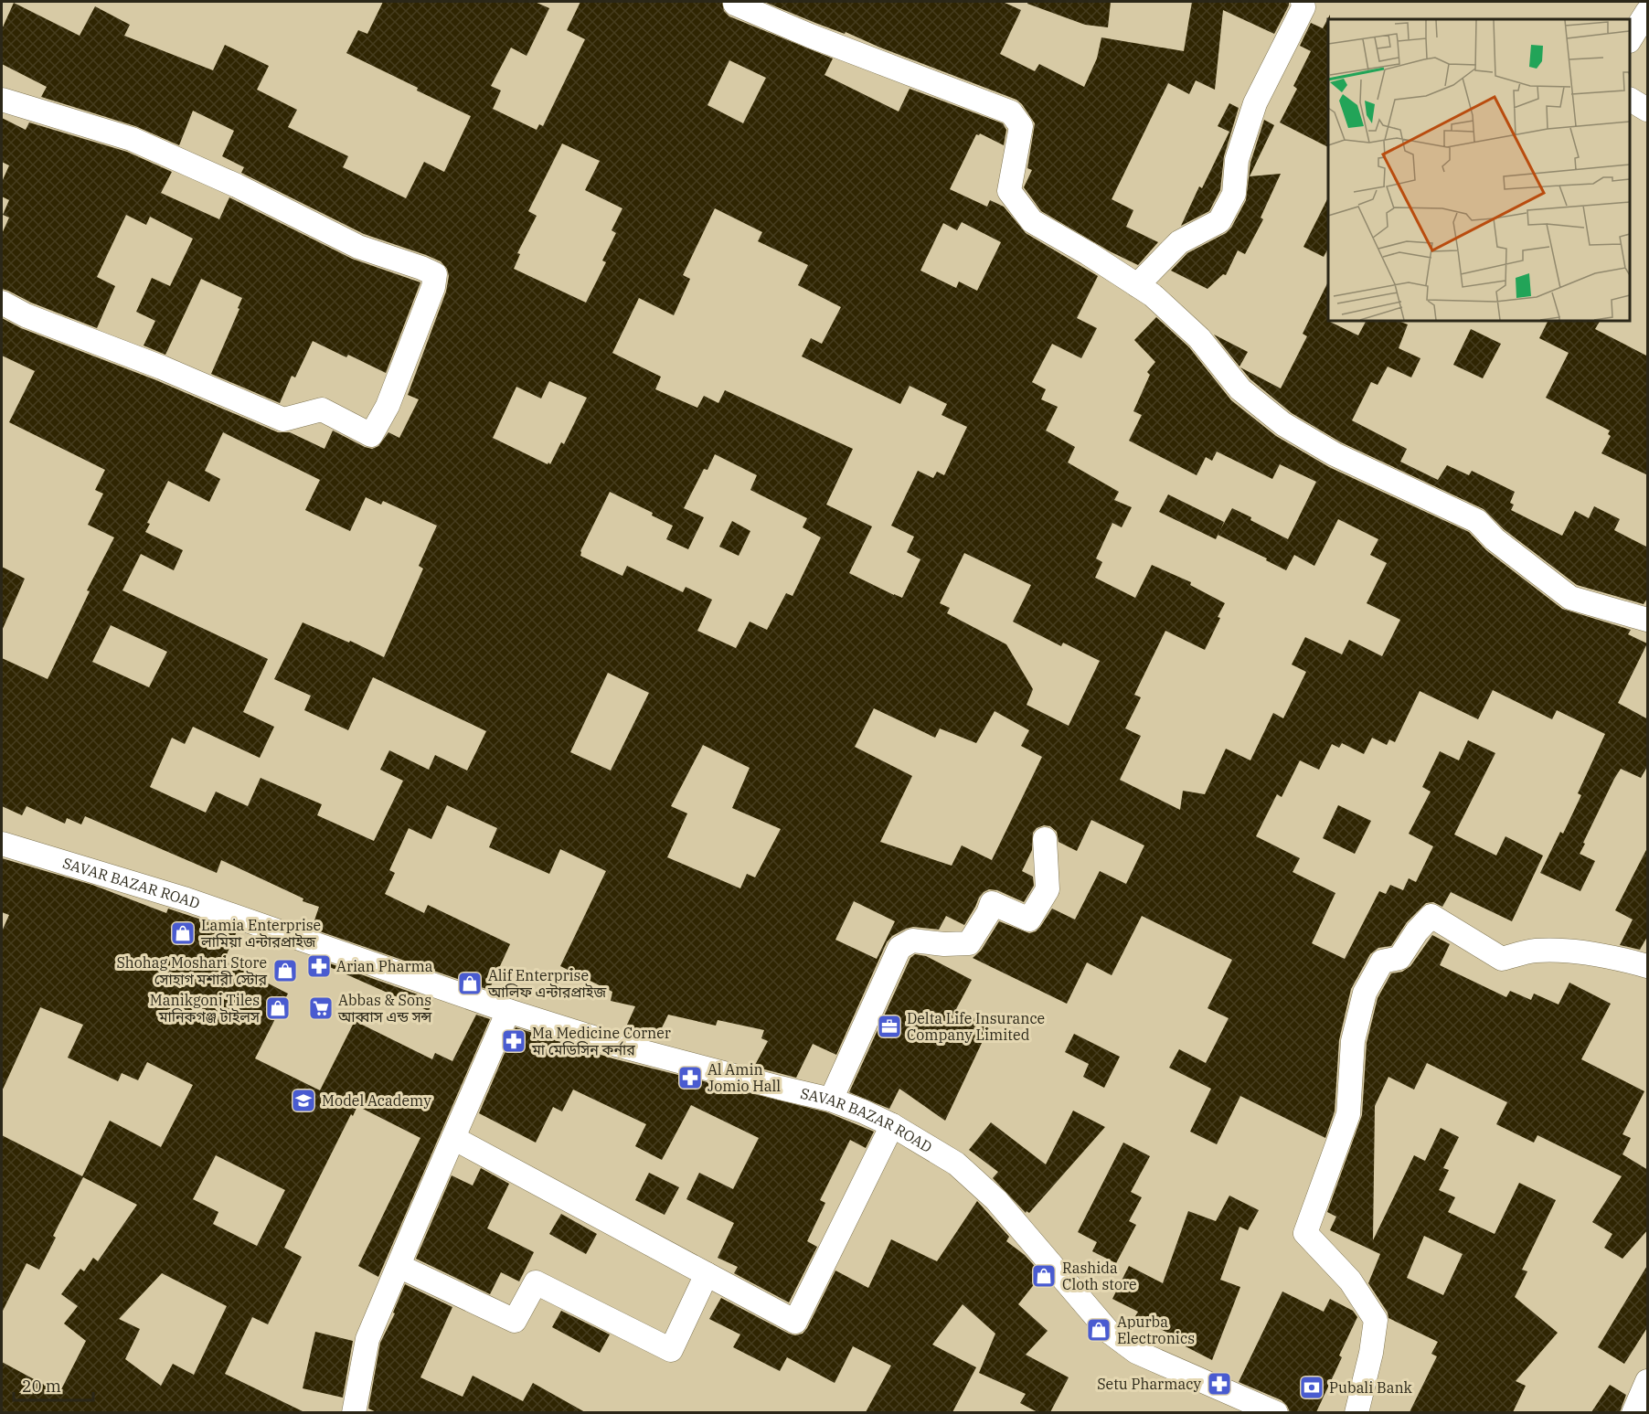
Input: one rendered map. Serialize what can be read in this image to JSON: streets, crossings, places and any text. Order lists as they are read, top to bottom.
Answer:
{
  "streets": {
    "street": ["SAVAR BAZAR ROAD"]
  },
  "places": {
    "shop": [
      "Lamia Enterprise লামিয়া এন্টারপ্রাইজ",
      "Shohag Moshari Store সোহাগ মশারী স্টোর",
      "Alif Enterprise আলিফ এন্টারপ্রাইজ",
      "Manikgonj Tiles মানিকগঞ্জ টাইলস",
      "Rashida Cloth store",
      "Apurba Electronics"
    ],
    "pharmacy": [
      "Arian Pharma",
      "Ma Medicine Corner মা মেডিসিন কর্নার",
      "Al Amin Jomio Hall",
      "Setu Pharmacy"
    ],
    "supermarket": ["Abbas & Sons আব্বাস এন্ড সন্স"],
    "office": ["Delta Life Insurance Company Limited"],
    "school or university": ["Model Academy"],
    "bank": ["Pubali Bank"]
  },
  "scale_bar": "20 m"
}
